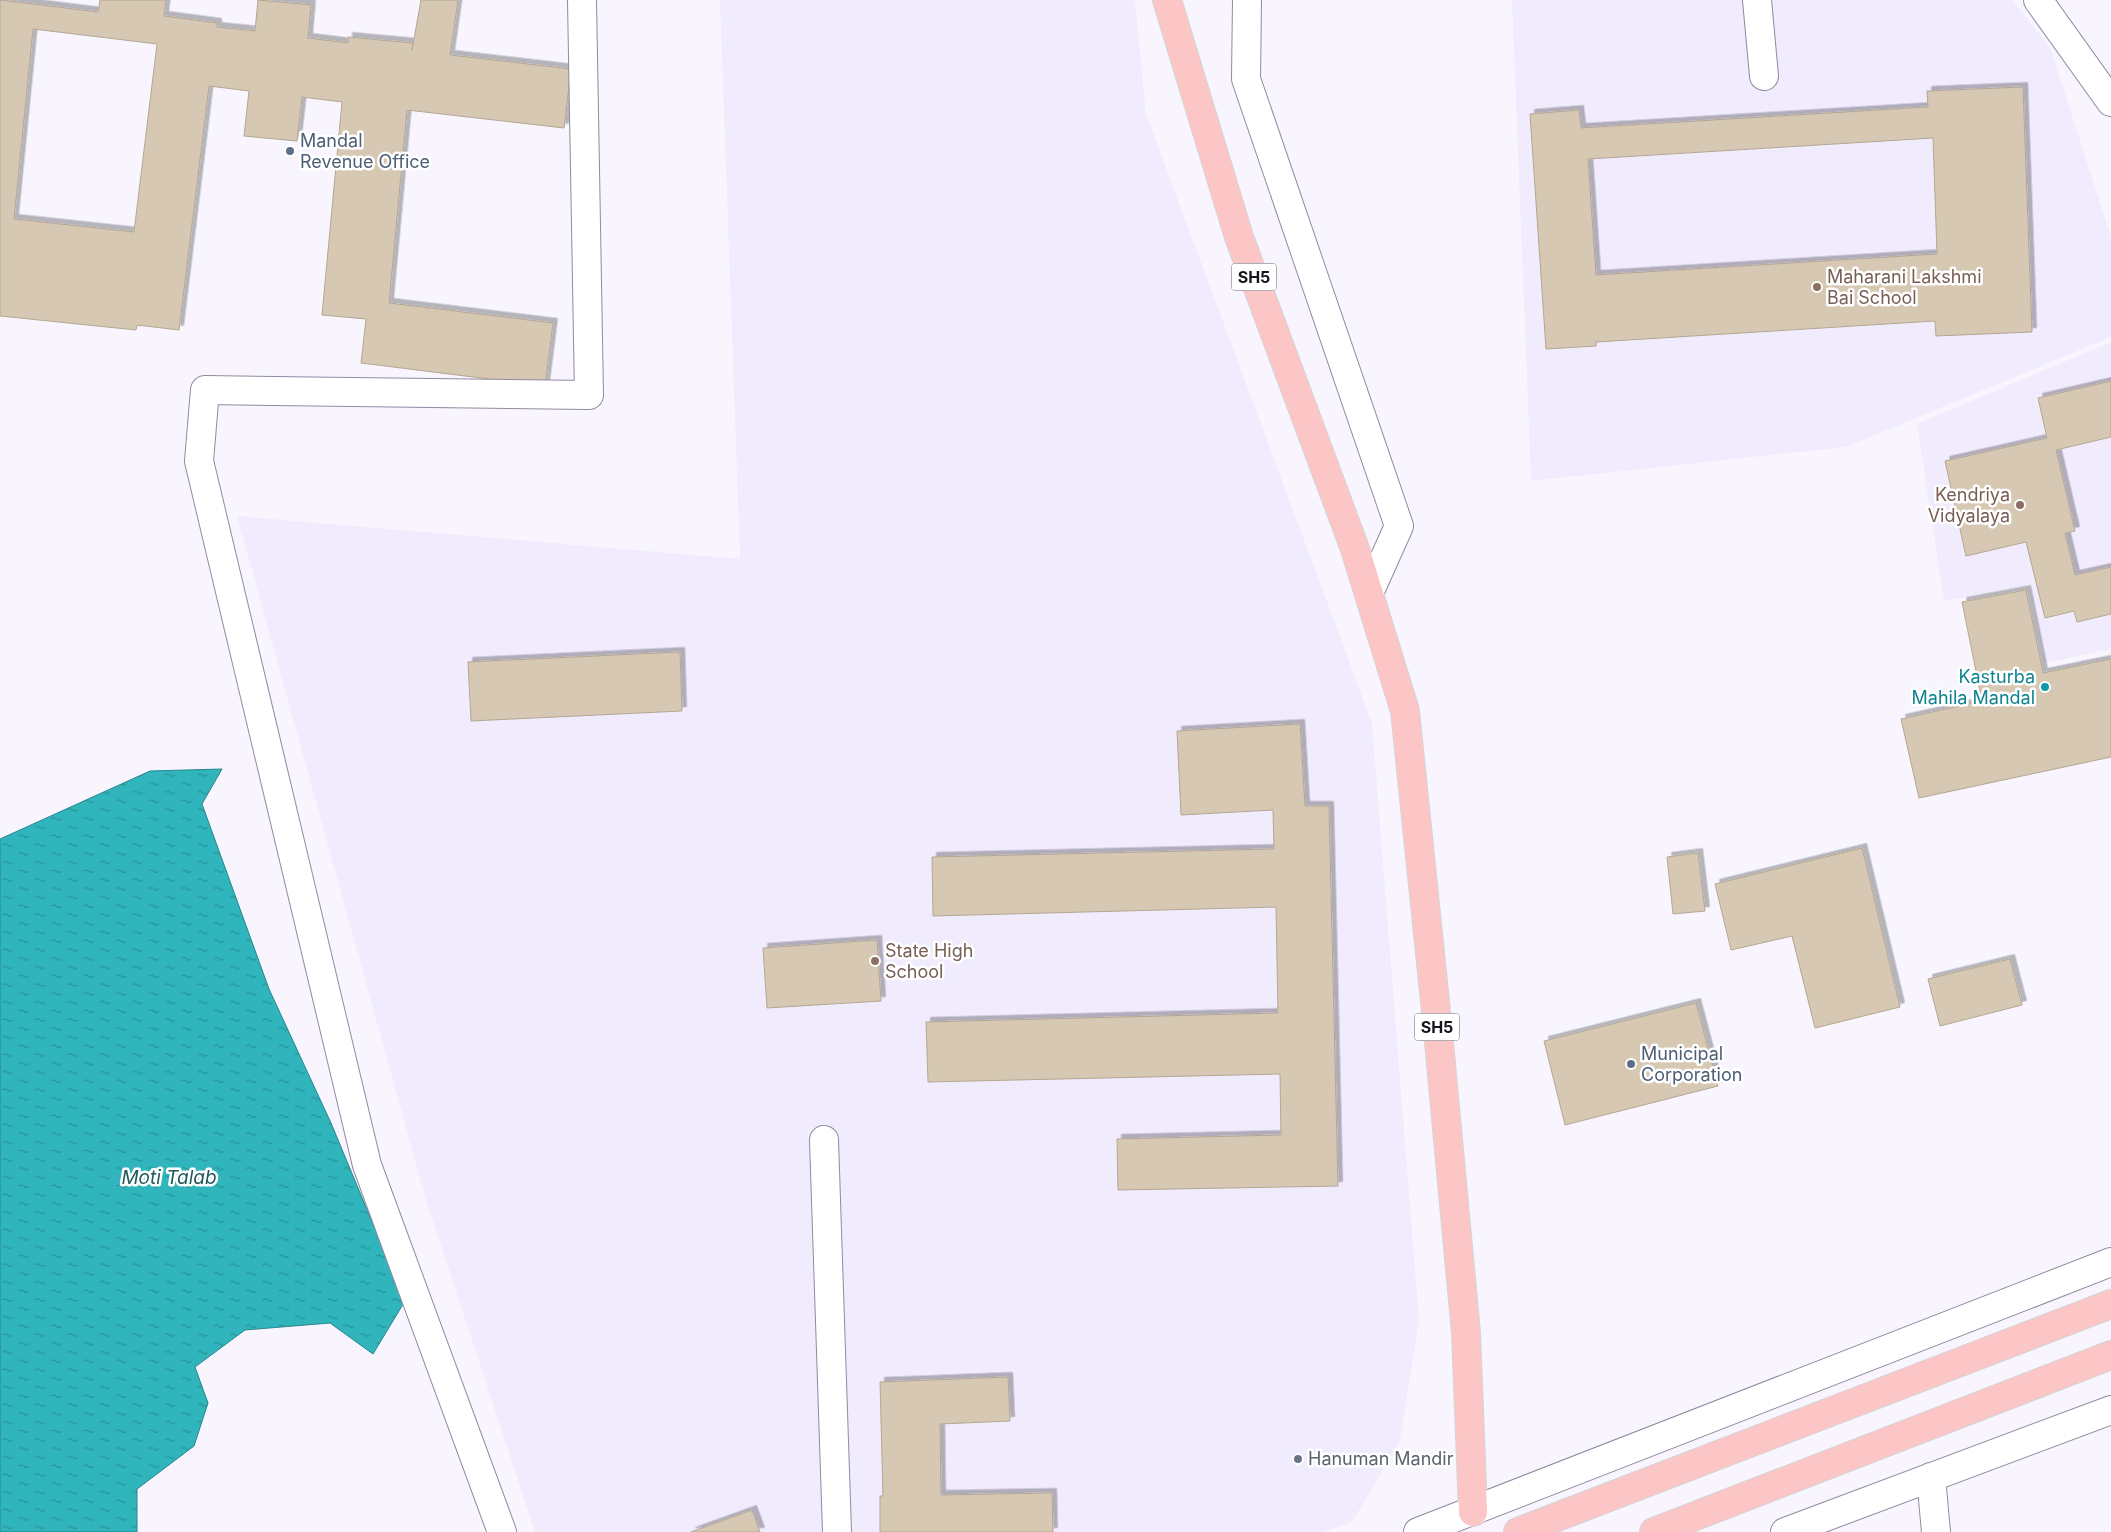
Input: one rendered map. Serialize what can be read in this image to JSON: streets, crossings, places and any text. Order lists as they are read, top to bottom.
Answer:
{
  "streets": {
    "main road": ["SH5"]
  },
  "water": ["Moti Talab"],
  "places": [
    "Mandal Revenue Office",
    "Maharani Lakshmi Bai School",
    "Kendriya Vidyalaya",
    "Kasturba Mahila Mandal",
    "State High School",
    "Municipal Corporation",
    "Hanuman Mandir"
  ]
}
